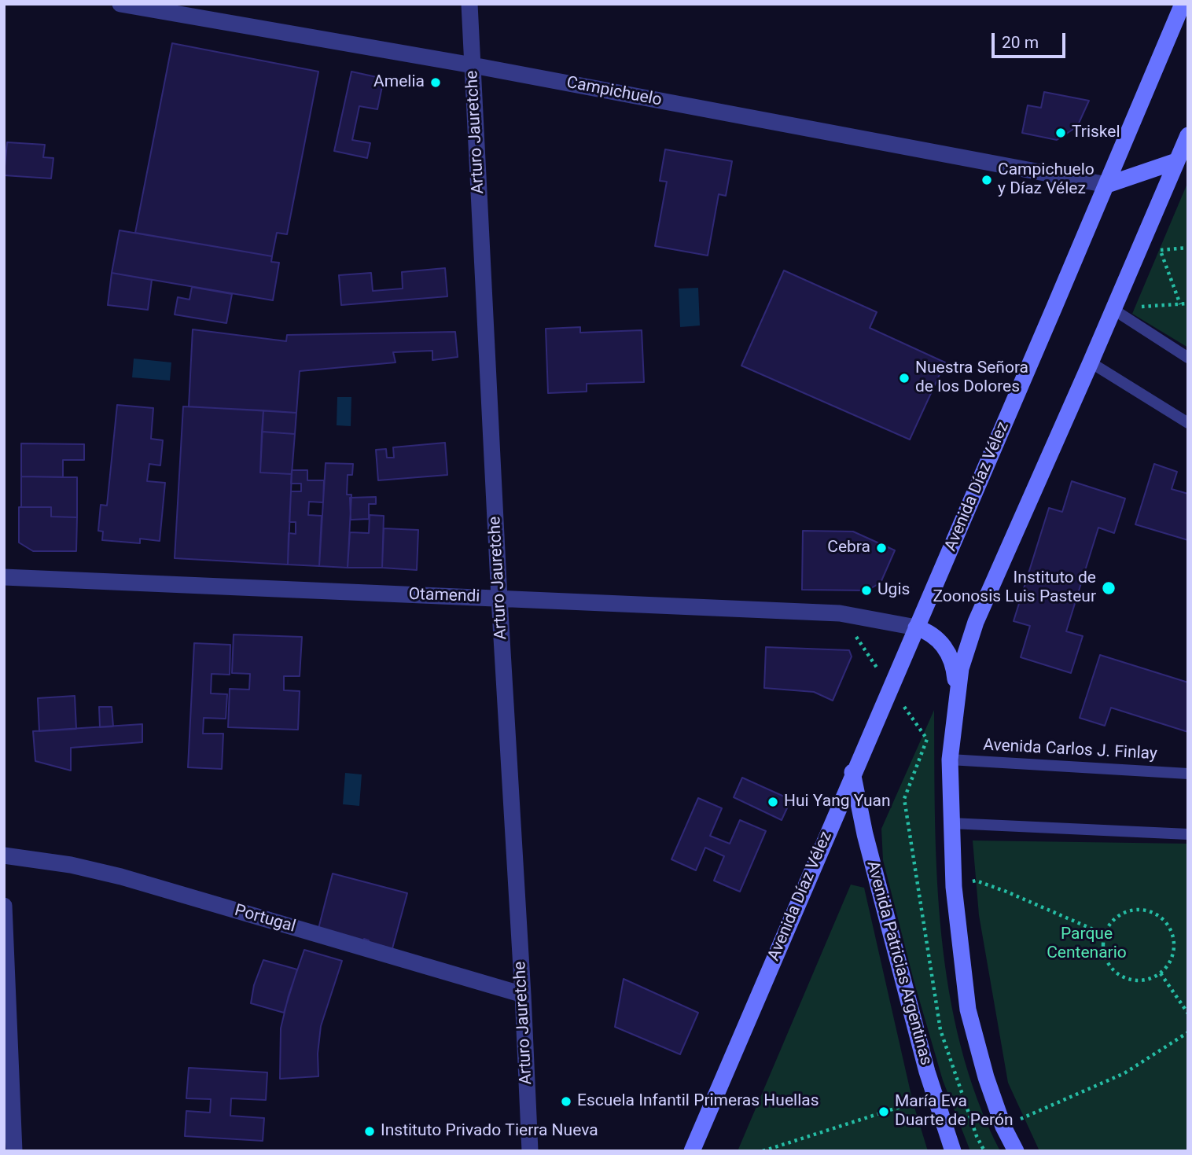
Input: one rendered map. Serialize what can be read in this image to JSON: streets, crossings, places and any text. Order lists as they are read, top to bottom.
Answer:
{
  "streets": {
    "main road": ["Avenida Díaz Vélez", "Avenida Patricias Argentinas"],
    "street": [
      "Campichuelo",
      "Arturo Jauretche",
      "Otamendi",
      "Portugal"
    ],
    "lane": ["Avenida Carlos J. Finlay"]
  },
  "crossings": [
    ["Campichuelo", "Arturo Jauretche"],
    ["Campichuelo", "Avenida Díaz Vélez"],
    ["Arturo Jauretche", "Otamendi"],
    ["Arturo Jauretche", "Portugal"],
    ["Avenida Díaz Vélez", "Otamendi"],
    ["Avenida Díaz Vélez", "Avenida Patricias Argentinas"]
  ],
  "parks": ["Parque Centenario"],
  "places": [
    "Amelia",
    "Triskel",
    "Campichuelo y Díaz Vélez",
    "Nuestra Señora de los Dolores",
    "Cebra",
    "Instituto de Zoonosis Luis Pasteur",
    "Ugis",
    "Hui Yang Yuan",
    "Escuela Infantil Primeras Huellas",
    "María Eva Duarte de Perón",
    "Instituto Privado Tierra Nueva"
  ],
  "scale_bar": "20 m"
}
